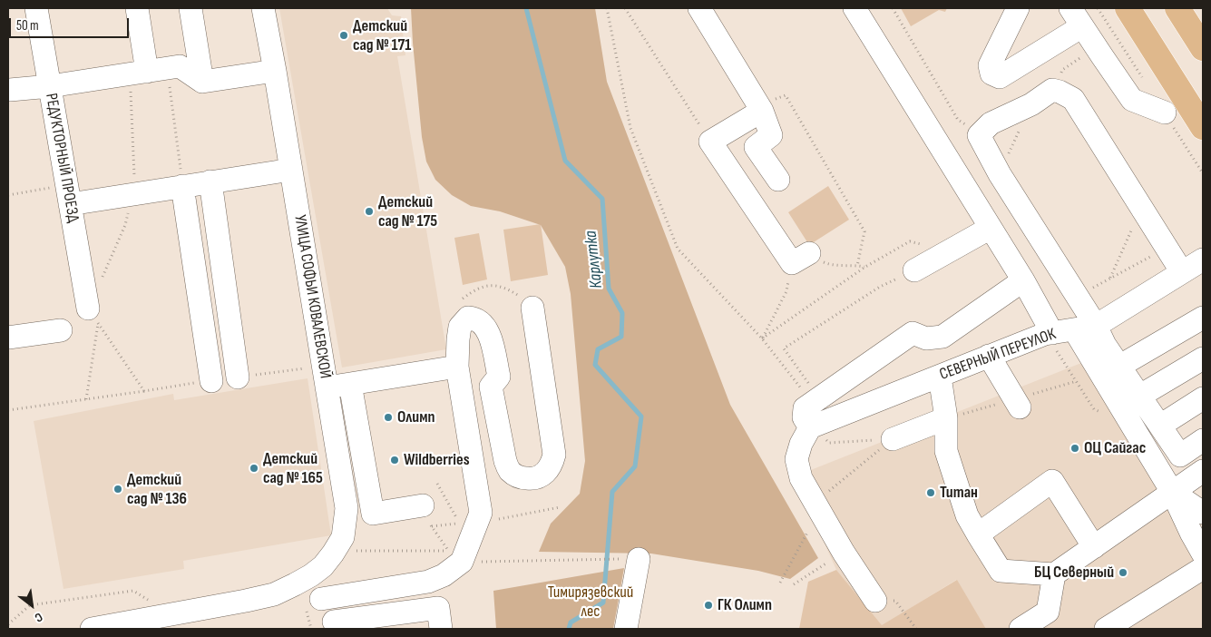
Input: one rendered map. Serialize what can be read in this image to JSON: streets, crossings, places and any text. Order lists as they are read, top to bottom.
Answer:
{
  "streets": {
    "street": ["РЕДУКТОРНЫЙ ПРОЕЗД", "УЛИЦА СОФЬИ КОВАЛЕВСКОЙ", "СЕВЕРНЫЙ ПЕРЕУЛОК"]
  },
  "water": ["Карлутка"],
  "parks": ["Тимирязевский лес"],
  "places": [
    "Детский сад № 171",
    "Детский сад № 175",
    "Олимп",
    "ОЦ Сайгас",
    "Wildberries",
    "Детский сад № 165",
    "Детский сад № 136",
    "Титан",
    "БЦ Северный",
    "ГК Олимп"
  ],
  "scale_bar": "50 m",
  "north": "bottom right"
}
